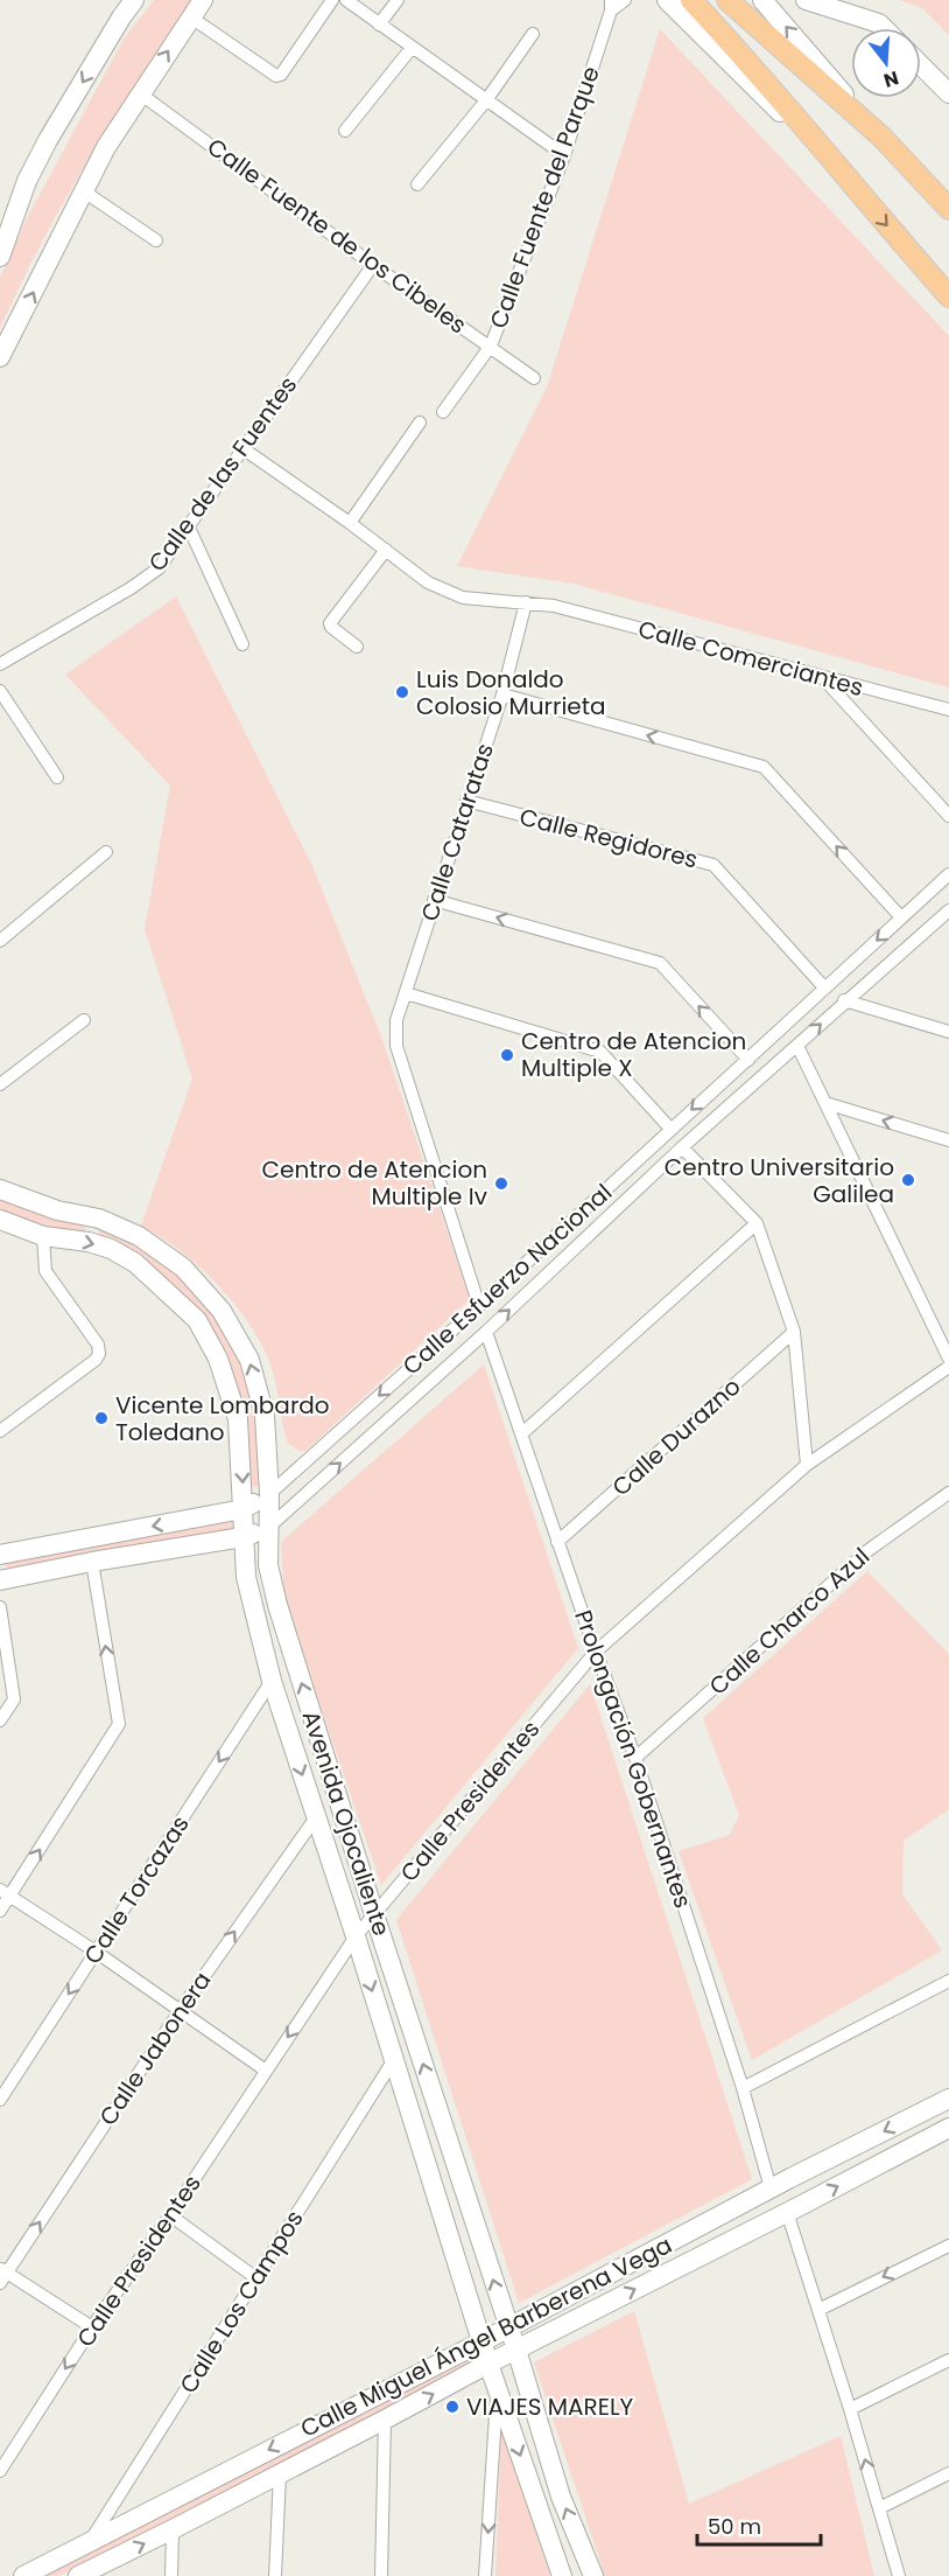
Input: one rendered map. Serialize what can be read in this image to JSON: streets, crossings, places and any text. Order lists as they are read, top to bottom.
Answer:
{
  "streets": {
    "main road": ["Calle Esfuerzo Nacional", "Avenida Ojocaliente", "Calle Miguel Ángel Barberena Vega"],
    "street": [
      "Calle Fuente del Parque",
      "Calle Fuente de los Cibeles",
      "Calle de las Fuentes",
      "Calle Comerciantes",
      "Calle Cataratas",
      "Calle Regidores",
      "Calle Durazno",
      "Calle Charco Azul",
      "Prolongación Gobernantes",
      "Calle Presidentes",
      "Calle Torcazas",
      "Calle Jabonera",
      "Calle Los Campos"
    ]
  },
  "crossings": [
    ["Calle Fuente del Parque", "Calle Fuente de los Cibeles"],
    ["Calle Fuente de los Cibeles", "Calle de las Fuentes"],
    ["Calle de las Fuentes", "Calle Comerciantes"],
    ["Calle Comerciantes", "Calle Cataratas"],
    ["Calle Cataratas", "Calle Regidores"],
    ["Calle Cataratas", "Calle Esfuerzo Nacional"],
    ["Calle Regidores", "Calle Esfuerzo Nacional"],
    ["Calle Esfuerzo Nacional", "Prolongación Gobernantes"],
    ["Calle Esfuerzo Nacional", "Avenida Ojocaliente"],
    ["Calle Durazno", "Prolongación Gobernantes"],
    ["Calle Charco Azul", "Prolongación Gobernantes"],
    ["Prolongación Gobernantes", "Calle Presidentes"],
    ["Prolongación Gobernantes", "Calle Miguel Ángel Barberena Vega"],
    ["Calle Presidentes", "Avenida Ojocaliente"],
    ["Avenida Ojocaliente", "Calle Torcazas"],
    ["Avenida Ojocaliente", "Calle Jabonera"],
    ["Avenida Ojocaliente", "Calle Los Campos"],
    ["Avenida Ojocaliente", "Calle Miguel Ángel Barberena Vega"],
    ["Calle Los Campos", "Calle Miguel Ángel Barberena Vega"]
  ],
  "one_way": ["Calle Torcazas", "Calle Jabonera"],
  "places": [
    "Luis Donaldo Colosio Murrieta",
    "Centro de Atencion Multiple X",
    "Centro Universitario Galilea",
    "Centro de Atencion Multiple Iv",
    "Vicente Lombardo Toledano",
    "VIAJES MARELY"
  ],
  "scale_bar": "50 m",
  "north": "bottom"
}
